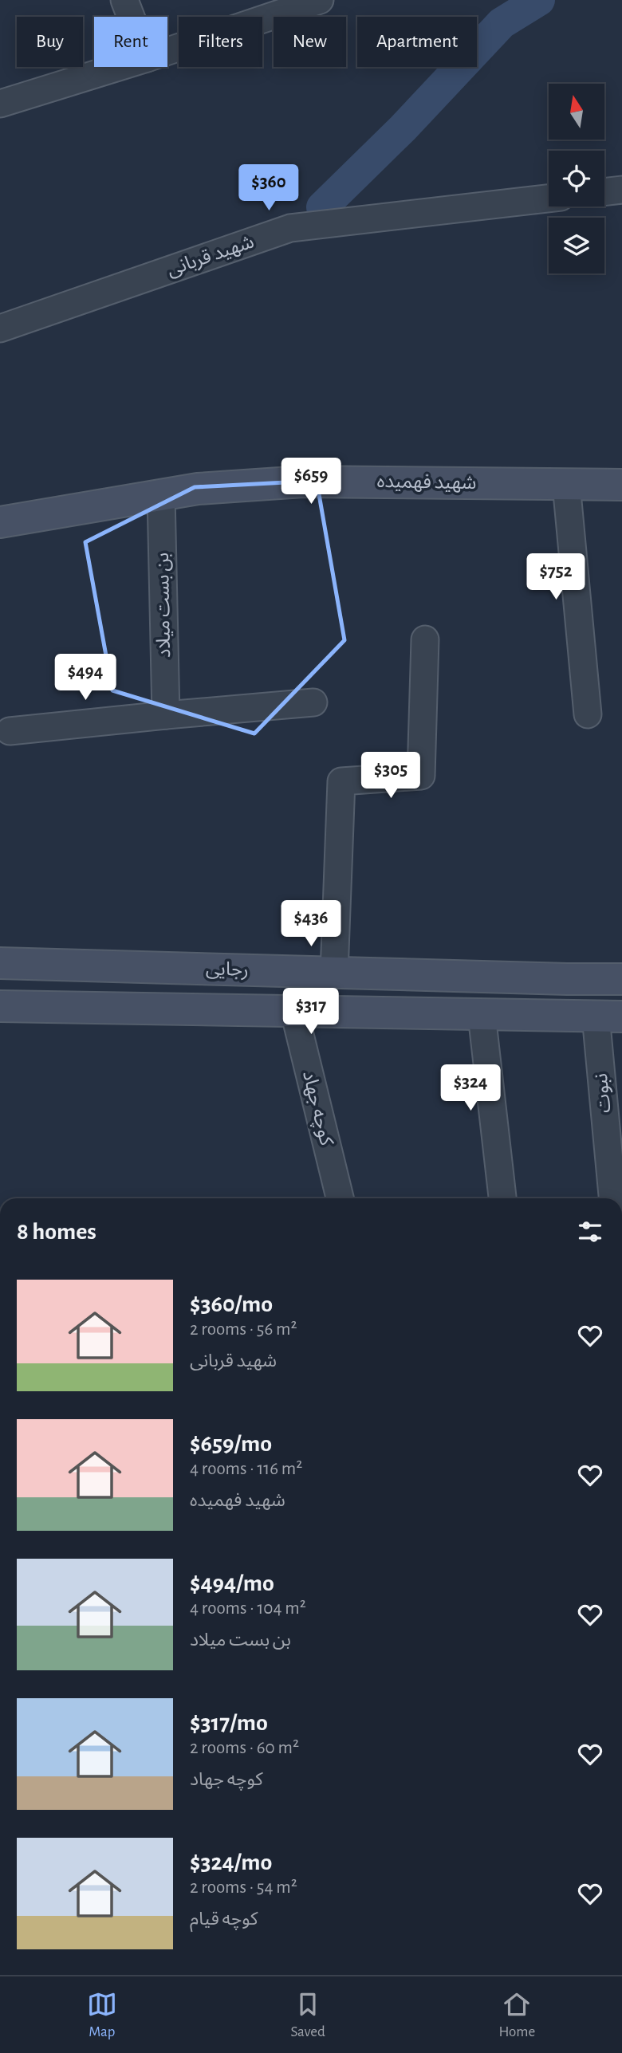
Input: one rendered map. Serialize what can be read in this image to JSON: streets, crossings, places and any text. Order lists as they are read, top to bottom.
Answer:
{
  "streets": {
    "street": [
      "شهید قربانی",
      "شهید فهمیده",
      "بن بست میلاد",
      "رجایی",
      "نبوت",
      "کوچه جهاد"
    ]
  },
  "crossings": [
    ["شهید فهمیده", "بن بست میلاد"],
    ["رجایی", "نبوت"],
    ["رجایی", "کوچه جهاد"]
  ],
  "north": "top",
  "page": {
    "chip": [
      "Buy",
      "Rent",
      "Filters",
      "New",
      "Apartment"
    ],
    "price": [
      "$360",
      "$659",
      "$752",
      "$494",
      "$305",
      "$436",
      "$317",
      "$324"
    ],
    "heading": "8 homes",
    "list": [
      {
        "name": "$360/mo",
        "note": "2 rooms · 56 m² · شهید قربانی"
      },
      {
        "name": "$659/mo",
        "note": "4 rooms · 116 m² · شهید فهمیده"
      },
      {
        "name": "$494/mo",
        "note": "4 rooms · 104 m² · بن بست میلاد"
      },
      {
        "name": "$317/mo",
        "note": "2 rooms · 60 m² · کوچه جهاد"
      },
      {
        "name": "$324/mo",
        "note": "2 rooms · 54 m² · کوچه قیام"
      }
    ],
    "tabs": ["Map", "Saved", "Home"]
  }
}
